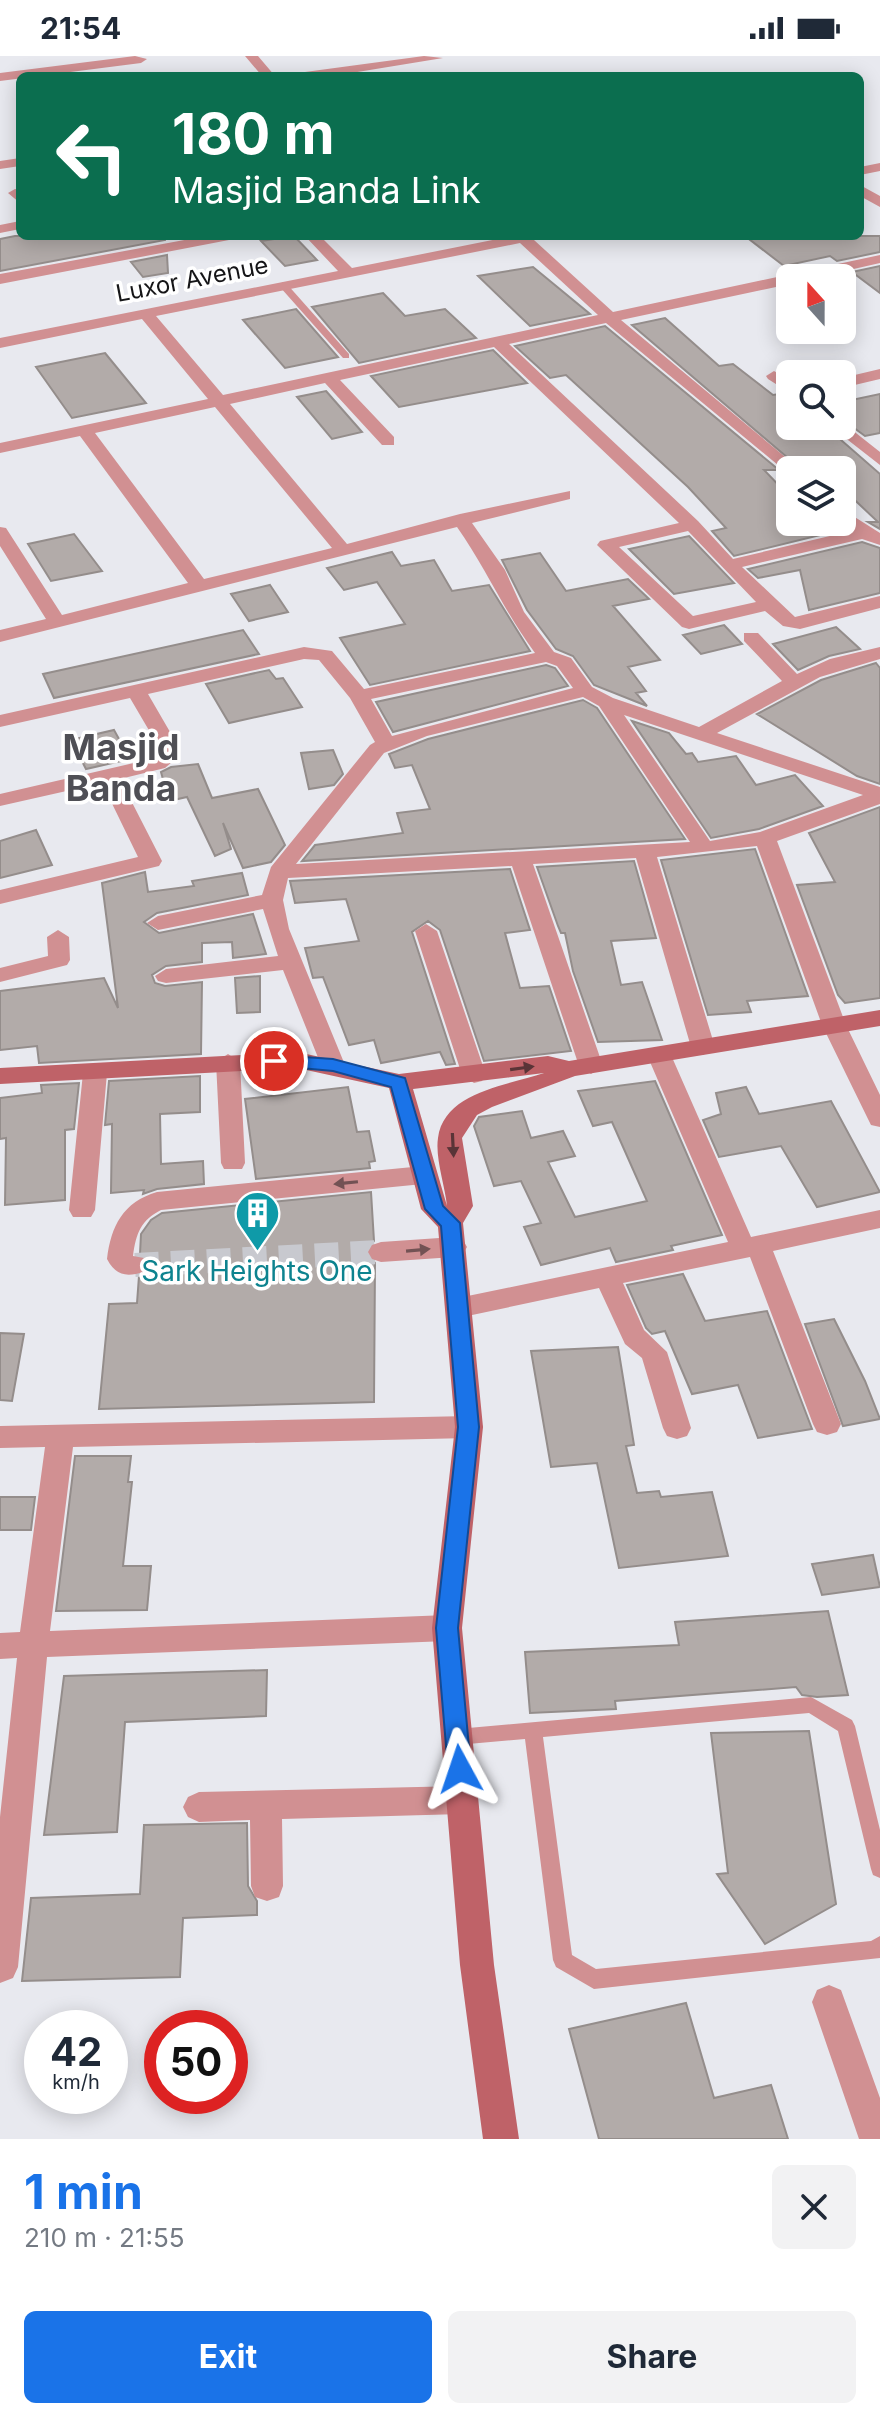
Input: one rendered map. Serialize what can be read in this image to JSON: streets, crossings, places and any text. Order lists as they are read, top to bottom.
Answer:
{
  "streets": {
    "street": ["Luxor Avenue"]
  },
  "districts": ["Masjid Banda"],
  "places": {
    "building": ["Sark Heights One"]
  },
  "north": "top",
  "page": {
    "status": "21:54",
    "turn": ["180 m", "Masjid Banda Link"],
    "speed": "42 km/h",
    "limit": "50",
    "heading": ["1 min", "210 m · 21:55"],
    "buttons": ["Exit", "Share"]
  }
}
